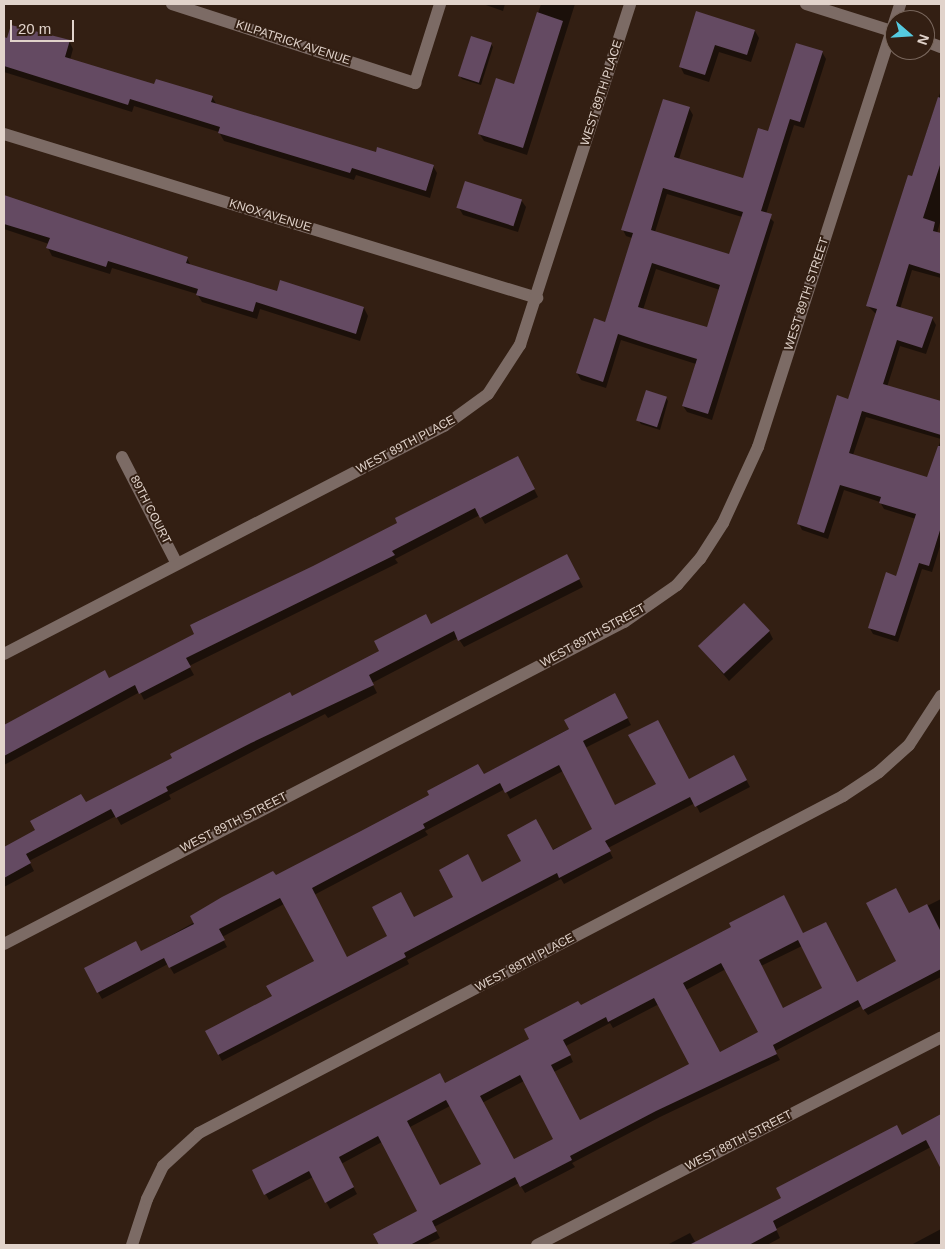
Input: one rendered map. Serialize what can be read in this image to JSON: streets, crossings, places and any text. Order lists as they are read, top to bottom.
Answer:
{
  "streets": {
    "street": [
      "KILPATRICK AVENUE",
      "WEST 89TH PLACE",
      "KNOX AVENUE",
      "WEST 89TH STREET",
      "89TH COURT",
      "WEST 88TH PLACE",
      "WEST 88TH STREET"
    ]
  },
  "crossings": [
    ["WEST 89TH PLACE", "KNOX AVENUE"],
    ["WEST 89TH PLACE", "89TH COURT"]
  ],
  "scale_bar": "20 m",
  "north": "right"
}
